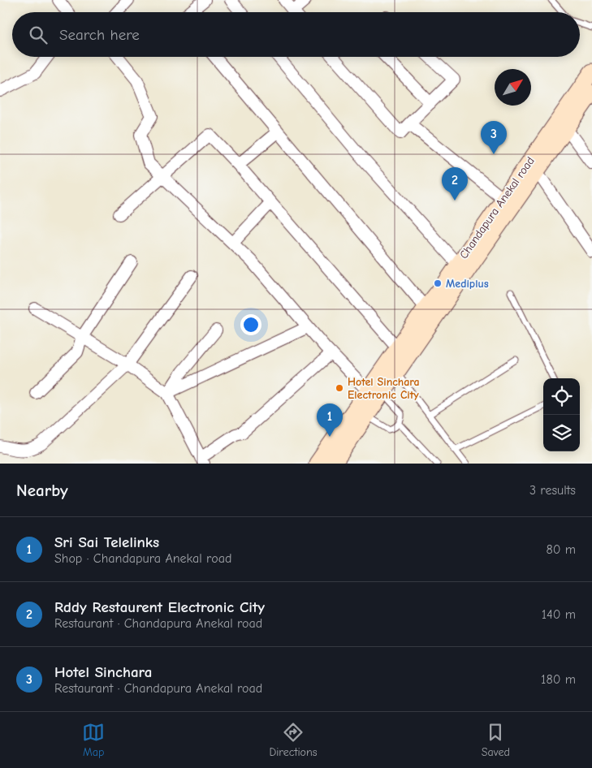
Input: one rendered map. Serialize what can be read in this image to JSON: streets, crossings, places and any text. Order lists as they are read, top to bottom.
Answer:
{
  "streets": {
    "main road": ["Chandapura Anekal road"]
  },
  "places": ["Mediplus", "Hotel Sinchara Electronic City"],
  "north": "top right",
  "page": {
    "search": "Search here",
    "pins": ["3", "2", "1"],
    "heading": ["Nearby", "3 results"],
    "list": [
      {
        "mark": "1",
        "name": "Sri Sai Telelinks",
        "note": "Shop · Chandapura Anekal road",
        "value": "80 m"
      },
      {
        "mark": "2",
        "name": "Rddy Restaurent Electronic City",
        "note": "Restaurant · Chandapura Anekal road",
        "value": "140 m"
      },
      {
        "mark": "3",
        "name": "Hotel Sinchara",
        "note": "Restaurant · Chandapura Anekal road",
        "value": "180 m"
      }
    ],
    "nav": ["Map", "Directions", "Saved"]
  }
}
